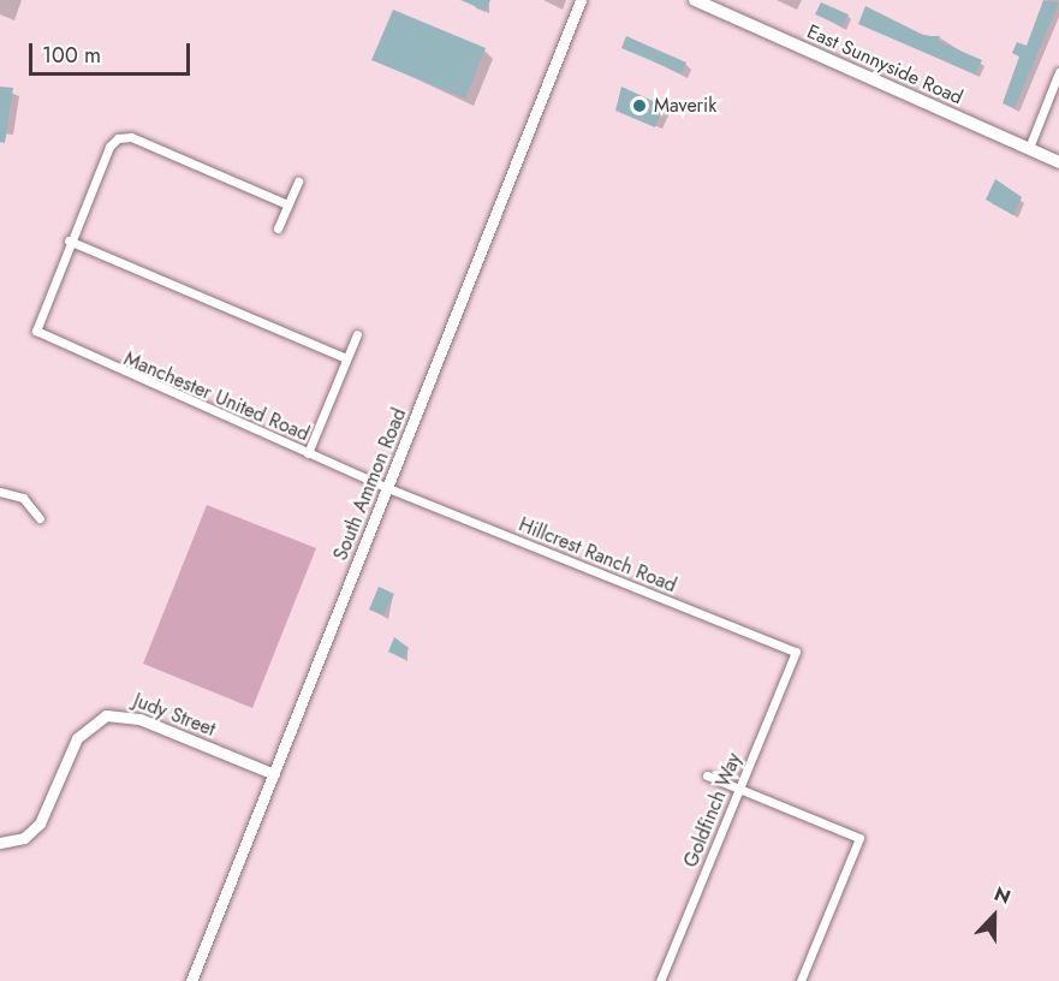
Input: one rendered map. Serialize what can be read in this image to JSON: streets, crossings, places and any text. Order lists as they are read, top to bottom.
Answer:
{
  "streets": {
    "main road": ["East Sunnyside Road"],
    "street": [
      "Manchester United Road",
      "South Ammon Road",
      "Hillcrest Ranch Road",
      "Judy Street",
      "Goldfinch Way"
    ]
  },
  "crossings": [
    ["Manchester United Road", "South Ammon Road"],
    ["Manchester United Road", "Hillcrest Ranch Road"],
    ["South Ammon Road", "Hillcrest Ranch Road"],
    ["South Ammon Road", "Judy Street"],
    ["Hillcrest Ranch Road", "Goldfinch Way"]
  ],
  "places": ["Maverik"],
  "scale_bar": "100 m",
  "north": "top"
}
